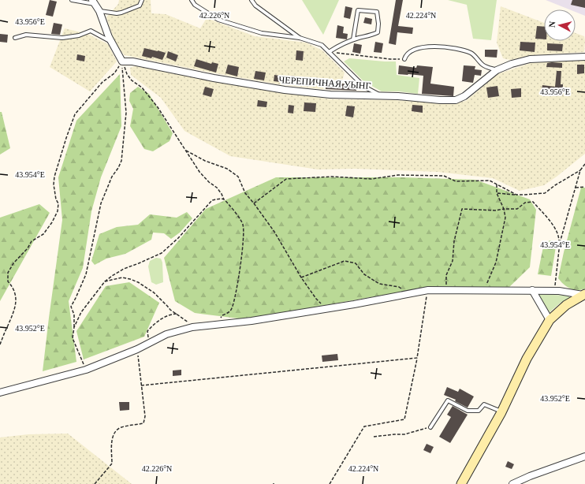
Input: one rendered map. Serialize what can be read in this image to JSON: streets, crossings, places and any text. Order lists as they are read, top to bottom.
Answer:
{
  "streets": {
    "street": ["ЧЕРЕПИЧНАЯ УЫНГ"]
  },
  "north": "left",
  "coordinates": [
    "42.226°N",
    "42.224°N",
    "43.956°E",
    "43.954°E",
    "43.952°E"
  ]
}
